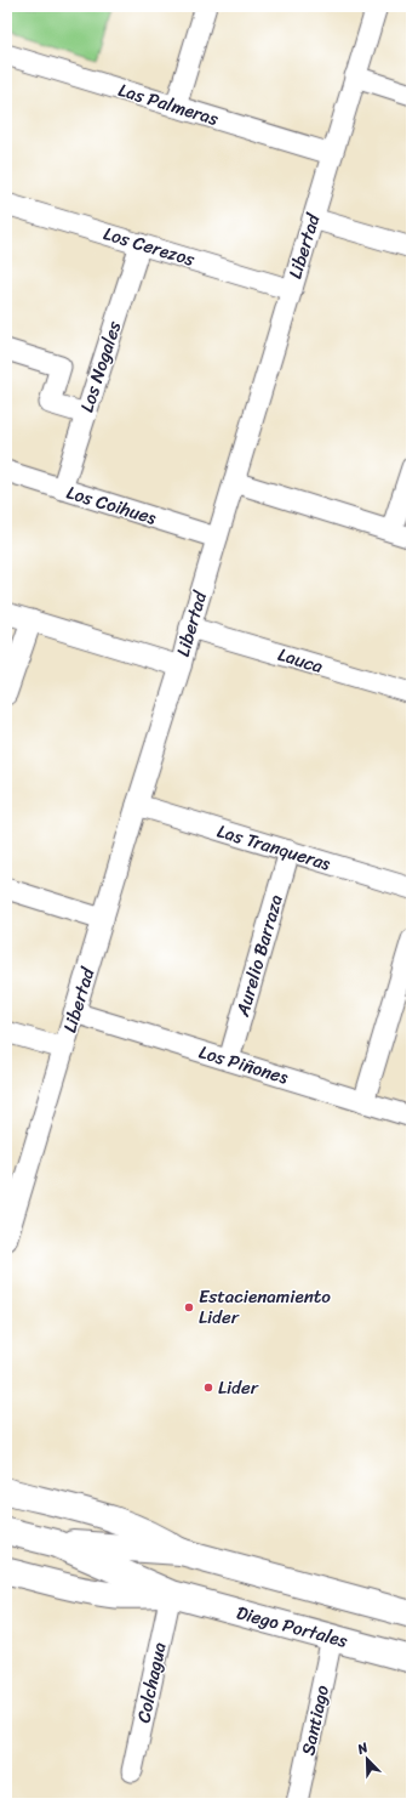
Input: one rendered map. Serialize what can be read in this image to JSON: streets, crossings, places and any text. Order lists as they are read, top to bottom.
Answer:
{
  "streets": {
    "main road": ["Diego Portales"],
    "street": [
      "Las Palmeras",
      "Los Cerezos",
      "Libertad",
      "Los Nogales",
      "Los Coihues",
      "Lauca",
      "Las Tranqueras",
      "Aurelio Barraza",
      "Los Piñones",
      "Colchagua",
      "Santiago"
    ]
  },
  "crossings": [
    ["Las Palmeras", "Libertad"],
    ["Los Cerezos", "Libertad"],
    ["Los Cerezos", "Los Nogales"],
    ["Libertad", "Los Coihues"],
    ["Libertad", "Lauca"],
    ["Libertad", "Las Tranqueras"],
    ["Libertad", "Los Piñones"],
    ["Los Nogales", "Los Coihues"],
    ["Las Tranqueras", "Aurelio Barraza"],
    ["Aurelio Barraza", "Los Piñones"],
    ["Diego Portales", "Colchagua"],
    ["Diego Portales", "Santiago"]
  ],
  "places": ["Estacienamiento Lider", "Lider"],
  "north": "top left"
}
